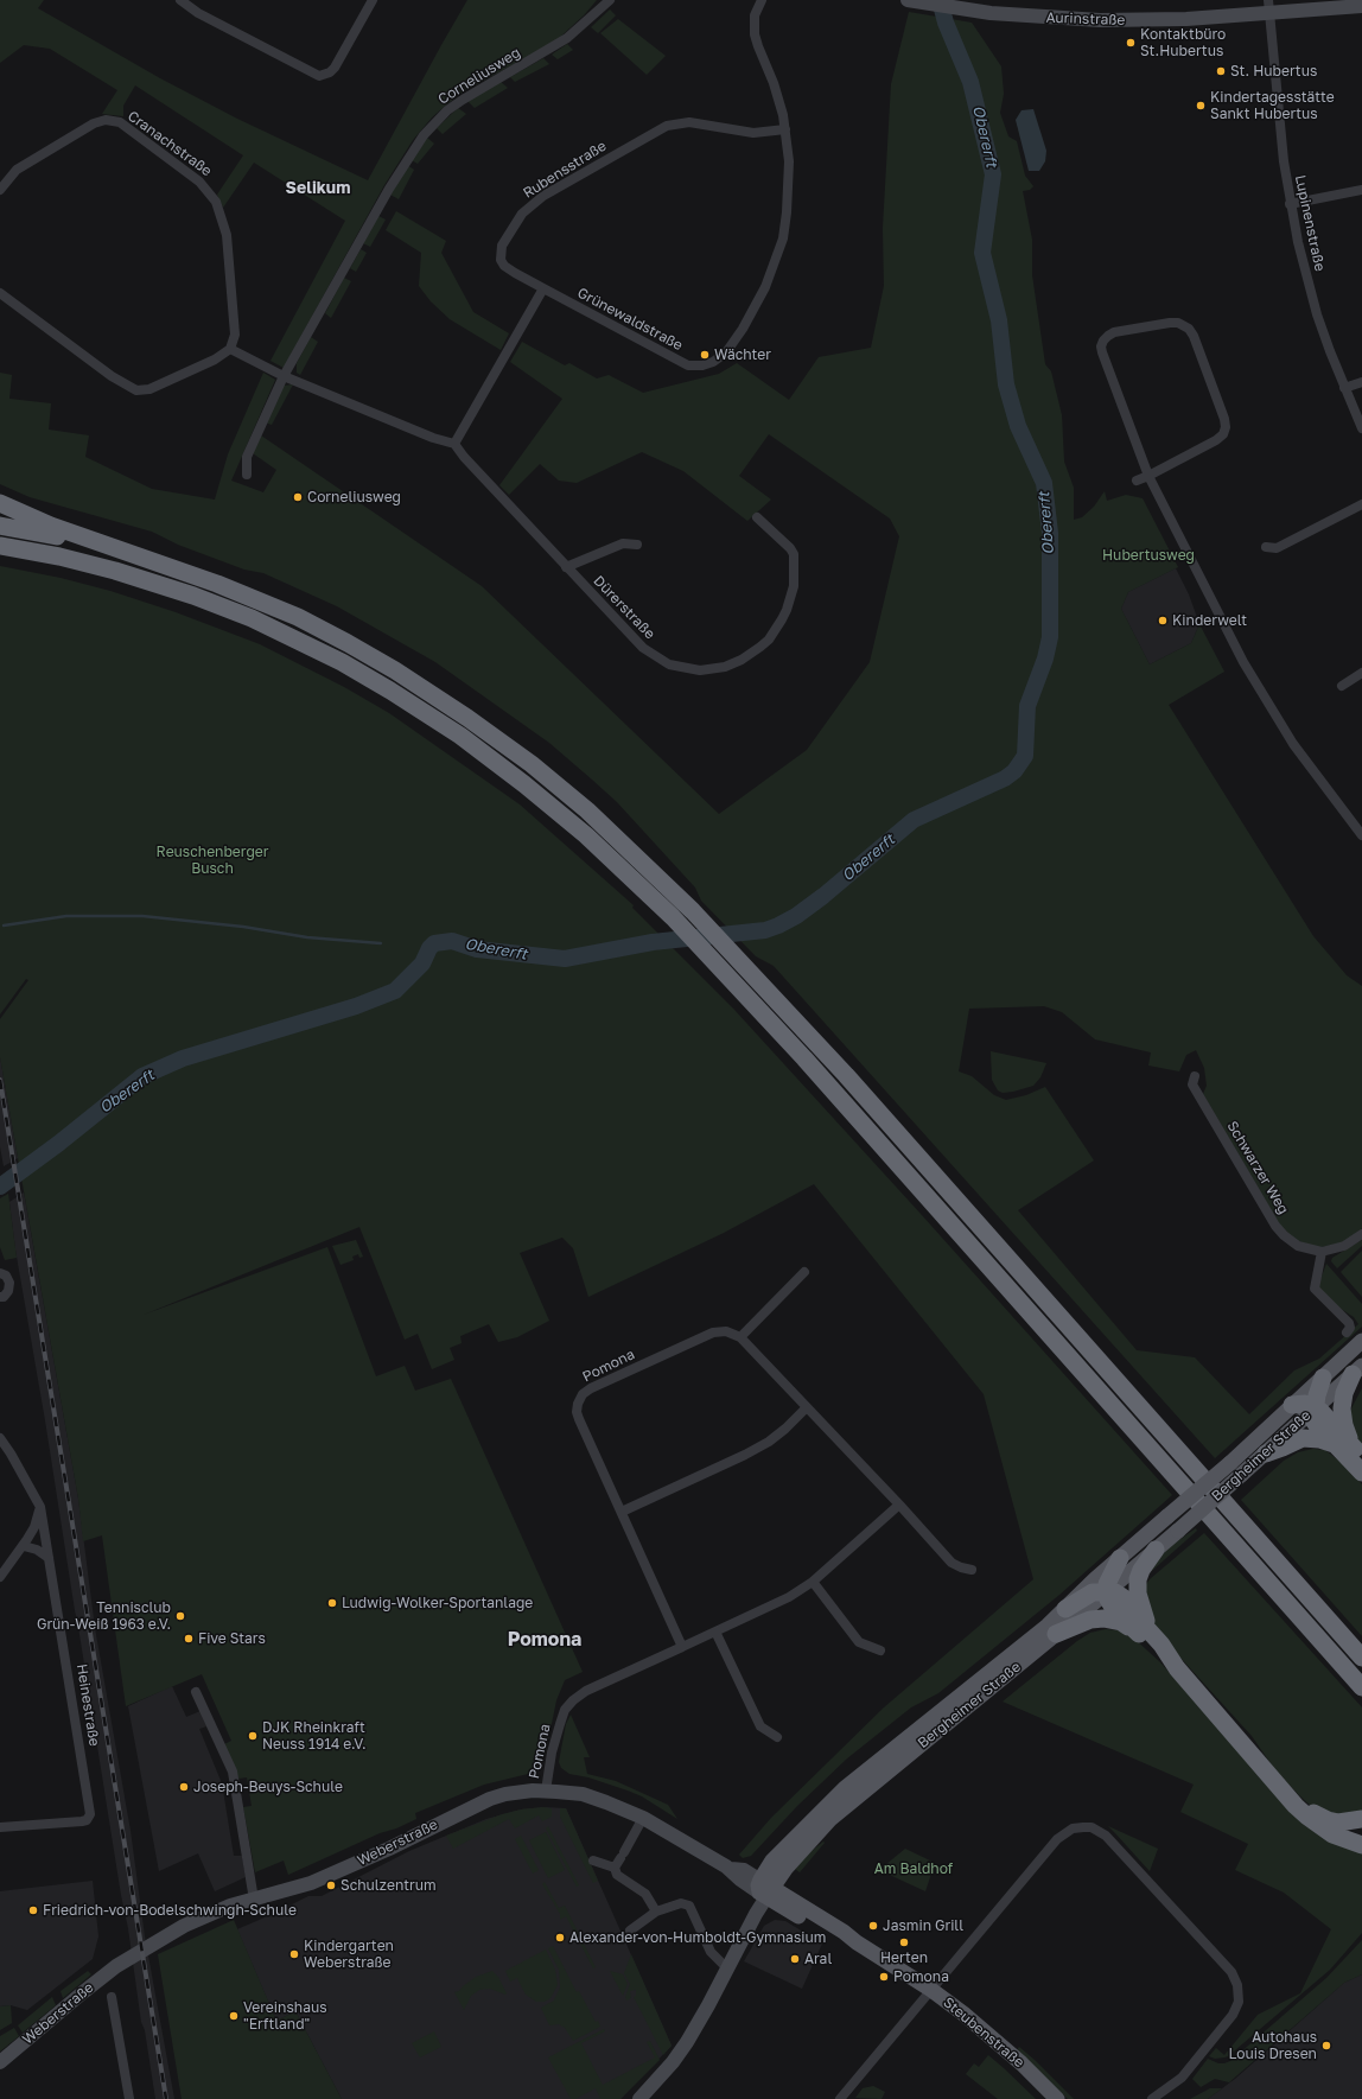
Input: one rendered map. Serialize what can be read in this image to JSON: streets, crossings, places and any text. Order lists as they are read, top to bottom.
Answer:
{
  "streets": {
    "main road": [
      "Aurinstraße",
      "Bergheimer Straße",
      "Weberstraße",
      "Steubenstraße"
    ],
    "street": [
      "Corneliusweg",
      "Cranachstraße",
      "Rubensstraße",
      "Lupinenstraße",
      "Grünewaldstraße",
      "Dürerstraße",
      "Schwarzer Weg",
      "Pomona",
      "Heinestraße"
    ]
  },
  "crossings": [
    ["Aurinstraße", "Lupinenstraße"],
    ["Rubensstraße", "Grünewaldstraße"],
    ["Pomona", "Weberstraße"],
    ["Bergheimer Straße", "Weberstraße"],
    ["Bergheimer Straße", "Steubenstraße"],
    ["Weberstraße", "Steubenstraße"]
  ],
  "districts": ["Selikum", "Pomona"],
  "water": ["Obererft"],
  "parks": ["Hubertusweg", "Reuschenberger Busch", "Am Baldhof"],
  "places": [
    "Kontaktbüro St.Hubertus",
    "St. Hubertus",
    "Kindertagesstätte Sankt Hubertus",
    "Wächter",
    "Corneliusweg",
    "Kinderwelt",
    "Ludwig-Wolker-Sportanlage",
    "Tennisclub Grün-Weiß 1963 e.V.",
    "Five Stars",
    "DJK Rheinkraft Neuss 1914 e.V.",
    "Joseph-Beuys-Schule",
    "Schulzentrum",
    "Friedrich-von-Bodelschwingh-Schule",
    "Jasmin Grill",
    "Alexander-von-Humboldt-Gymnasium",
    "Herten",
    "Kindergarten Weberstraße",
    "Aral",
    "Pomona",
    "Vereinshaus \"Erftland\"",
    "Autohaus Louis Dresen"
  ]
}
